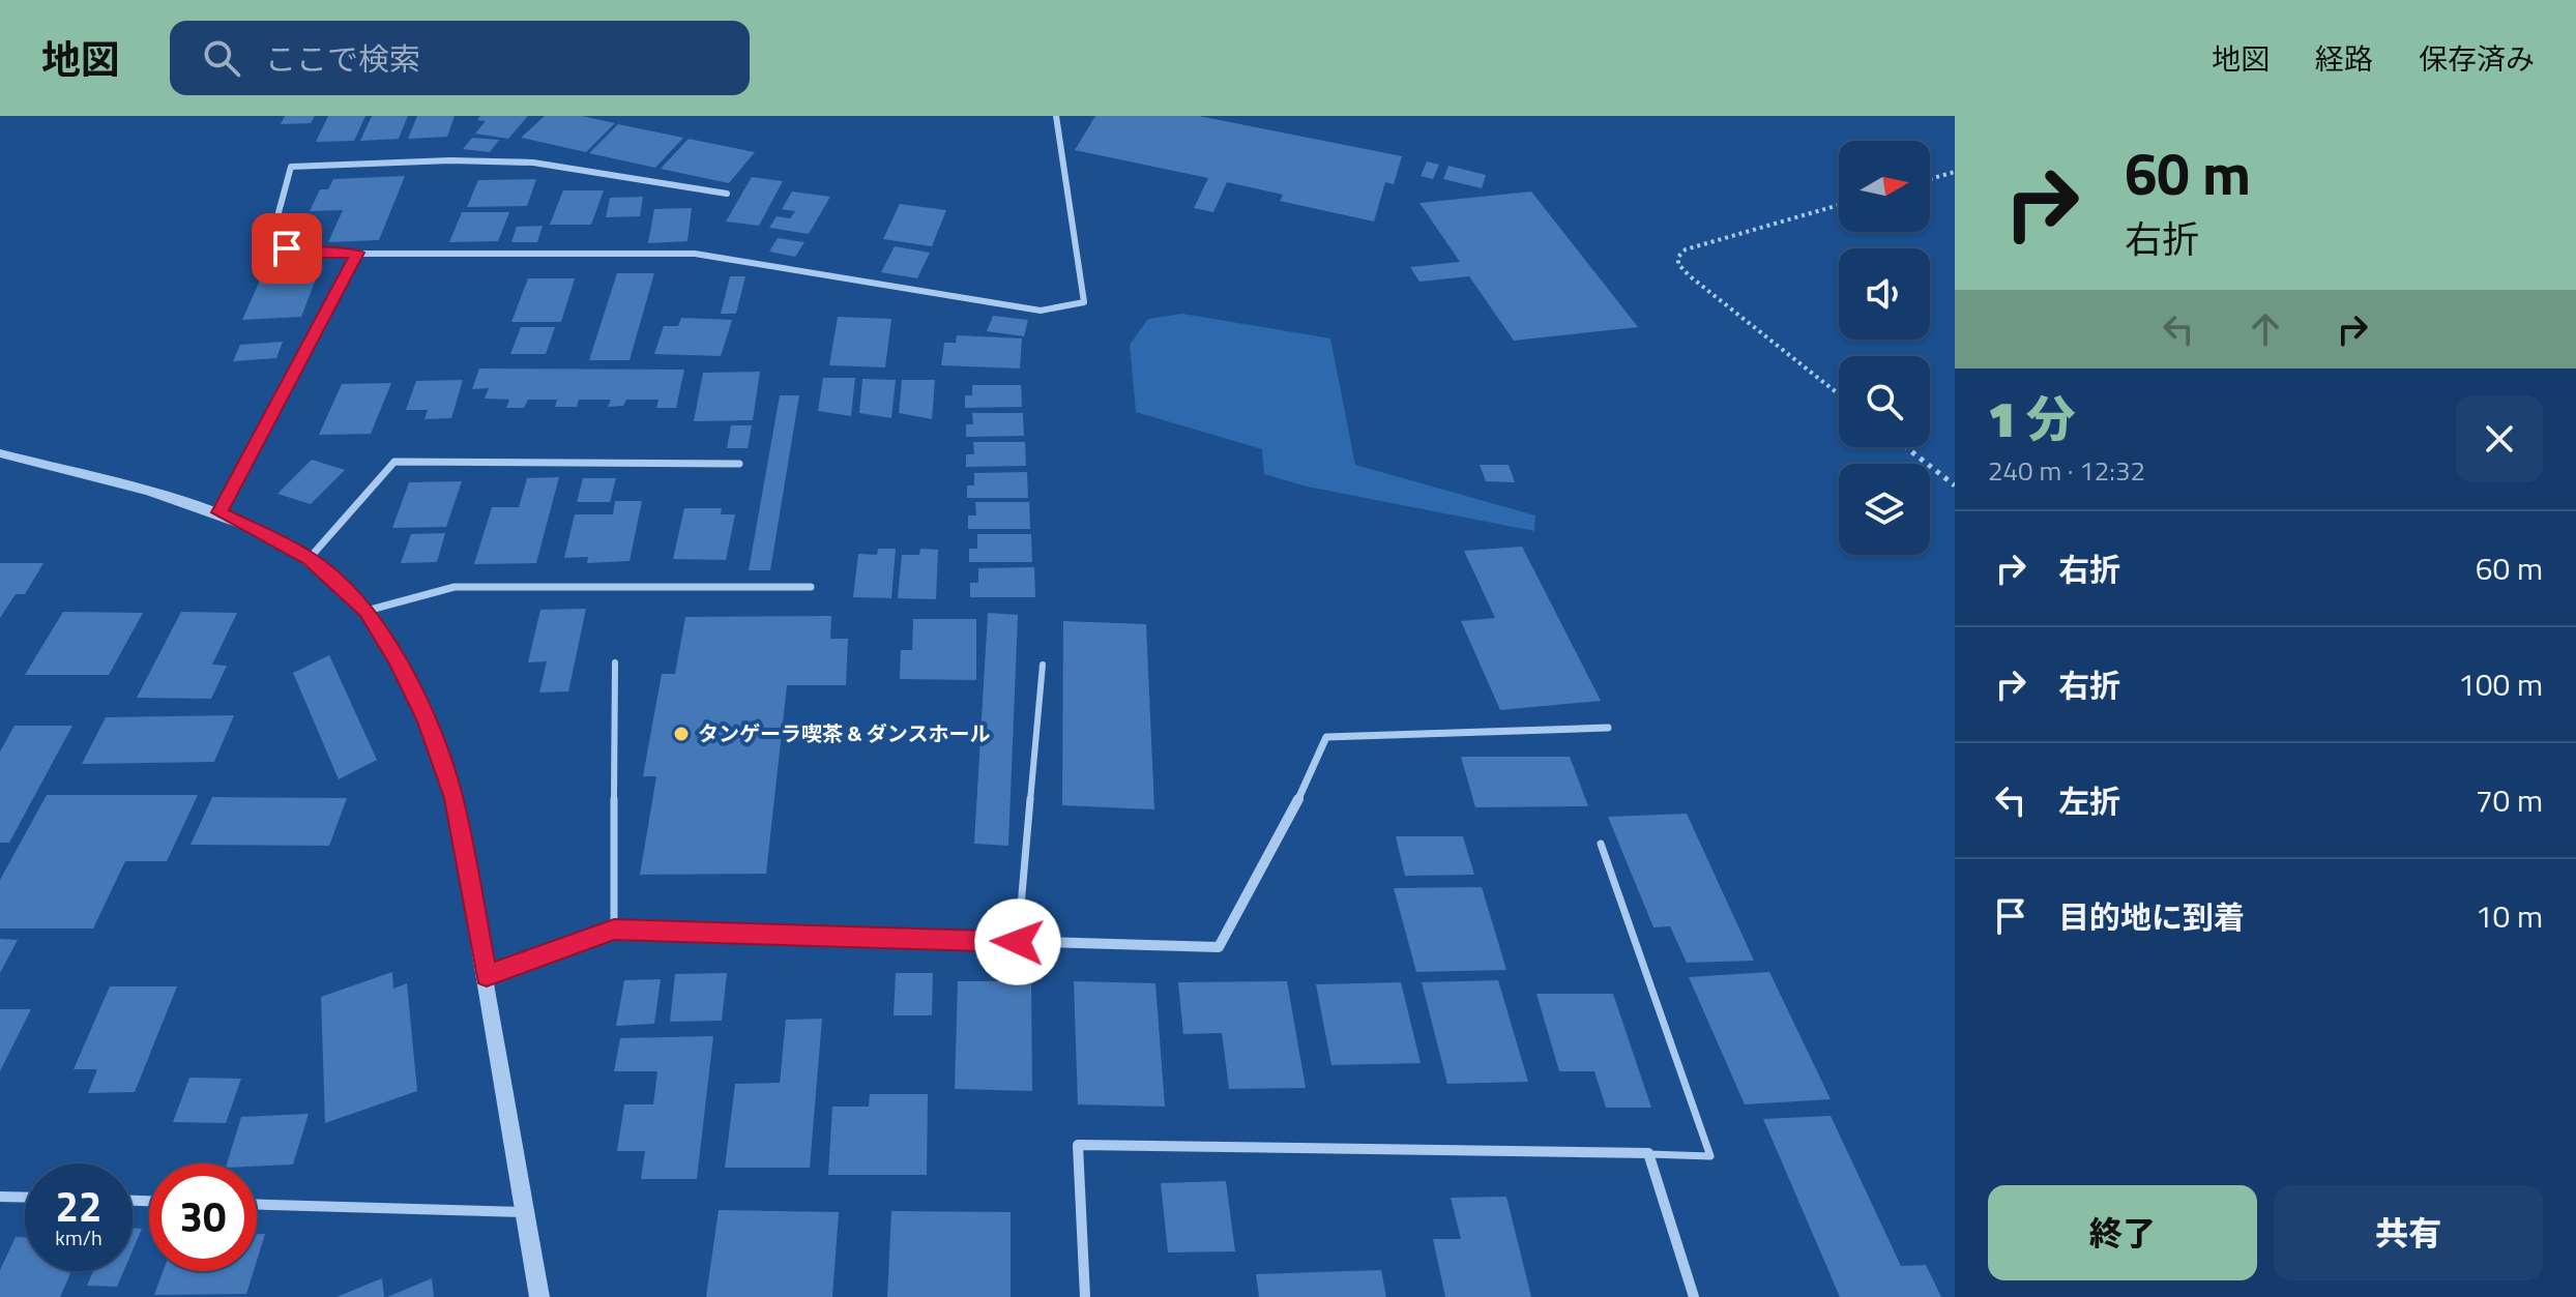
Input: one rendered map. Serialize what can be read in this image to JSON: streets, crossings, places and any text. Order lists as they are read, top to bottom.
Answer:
{
  "places": ["タンゲーラ喫茶 & ダンスホール"],
  "north": "right",
  "page": {
    "header": "地図",
    "search": "ここで検索",
    "nav": ["地図", "経路", "保存済み"],
    "turn": ["60 m", "右折"],
    "heading": ["1 分", "240 m · 12:32"],
    "list": [
      {
        "name": "右折",
        "value": "60 m"
      },
      {
        "name": "右折",
        "value": "100 m"
      },
      {
        "name": "左折",
        "value": "70 m"
      },
      {
        "name": "目的地に到着",
        "value": "10 m"
      }
    ],
    "speed": "22 km/h",
    "limit": "30",
    "buttons": ["終了", "共有"]
  }
}
